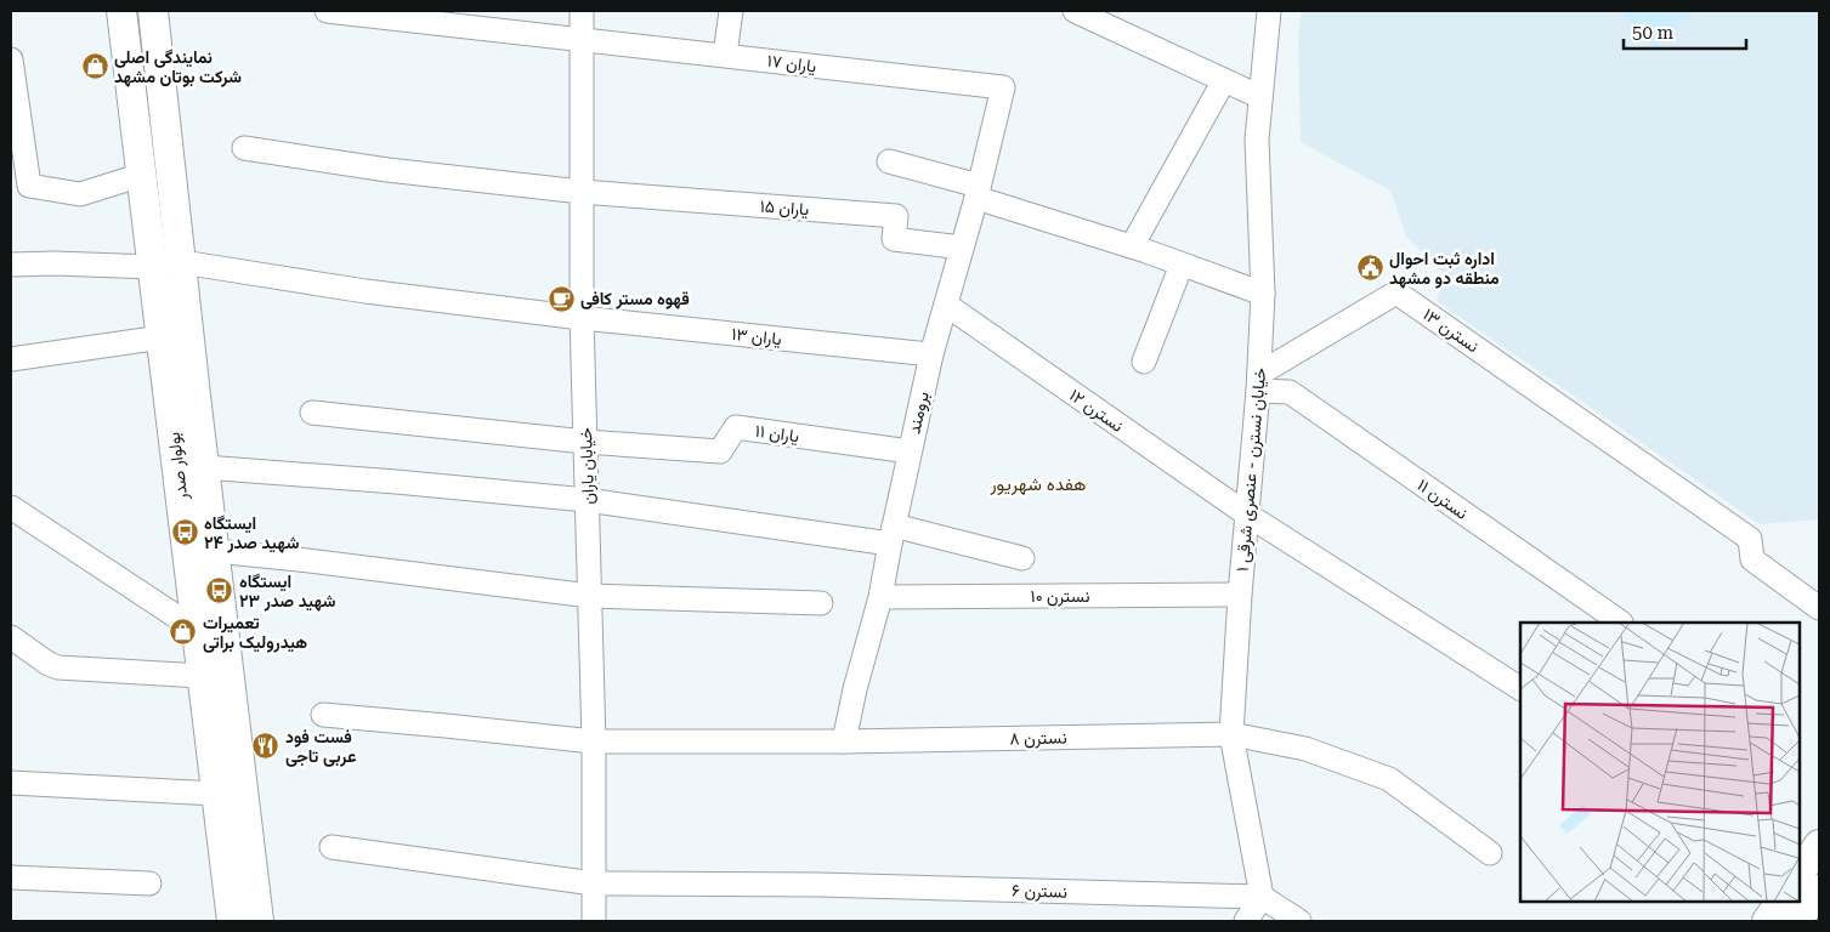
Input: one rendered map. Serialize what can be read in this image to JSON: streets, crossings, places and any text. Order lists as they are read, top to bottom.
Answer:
{
  "streets": {
    "main road": ["بولوار صدر"],
    "street": [
      "یاران ۱۷",
      "یاران ۱۵",
      "نسترن ۱۳",
      "یاران ۱۳",
      "نسترن ۱۲",
      "برومند",
      "یاران ۱۱",
      "خیابان یاران",
      "خیابان نسترن - عنصری شرقی ۱",
      "نسترن ۱۱",
      "نسترن ۱۰",
      "نسترن ۸",
      "نسترن ۶"
    ]
  },
  "crossings": [
    ["یاران ۱۷", "برومند"],
    ["یاران ۱۷", "خیابان یاران"],
    ["یاران ۱۵", "برومند"],
    ["یاران ۱۵", "خیابان یاران"],
    ["نسترن ۱۳", "خیابان نسترن - عنصری شرقی ۱"],
    ["نسترن ۱۳", "نسترن ۱۱"],
    ["یاران ۱۳", "برومند"],
    ["یاران ۱۳", "بولوار صدر"],
    ["یاران ۱۳", "خیابان یاران"],
    ["نسترن ۱۲", "برومند"],
    ["نسترن ۱۲", "خیابان نسترن - عنصری شرقی ۱"],
    ["برومند", "یاران ۱۱"],
    ["برومند", "نسترن ۱۰"],
    ["برومند", "نسترن ۸"],
    ["یاران ۱۱", "خیابان یاران"],
    ["خیابان یاران", "نسترن ۸"],
    ["خیابان یاران", "نسترن ۶"],
    ["خیابان نسترن - عنصری شرقی ۱", "نسترن ۱۱"],
    ["خیابان نسترن - عنصری شرقی ۱", "نسترن ۱۰"],
    ["خیابان نسترن - عنصری شرقی ۱", "نسترن ۸"],
    ["خیابان نسترن - عنصری شرقی ۱", "نسترن ۶"]
  ],
  "districts": ["هفده شهریور"],
  "places": {
    "shop": ["نمایندگی اصلی شرکت بوتان مشهد", "تعمیرات هیدرولیک براتی"],
    "public building": ["اداره ثبت احوال منطقه دو مشهد"],
    "cafe": ["قهوه مستر کافی"],
    "bus stop": ["ایستگاه شهید صدر ۲۴", "ایستگاه شهید صدر ۲۳"],
    "restaurant": ["فست فود عربی تاجی"]
  },
  "scale_bar": "50 m"
}
